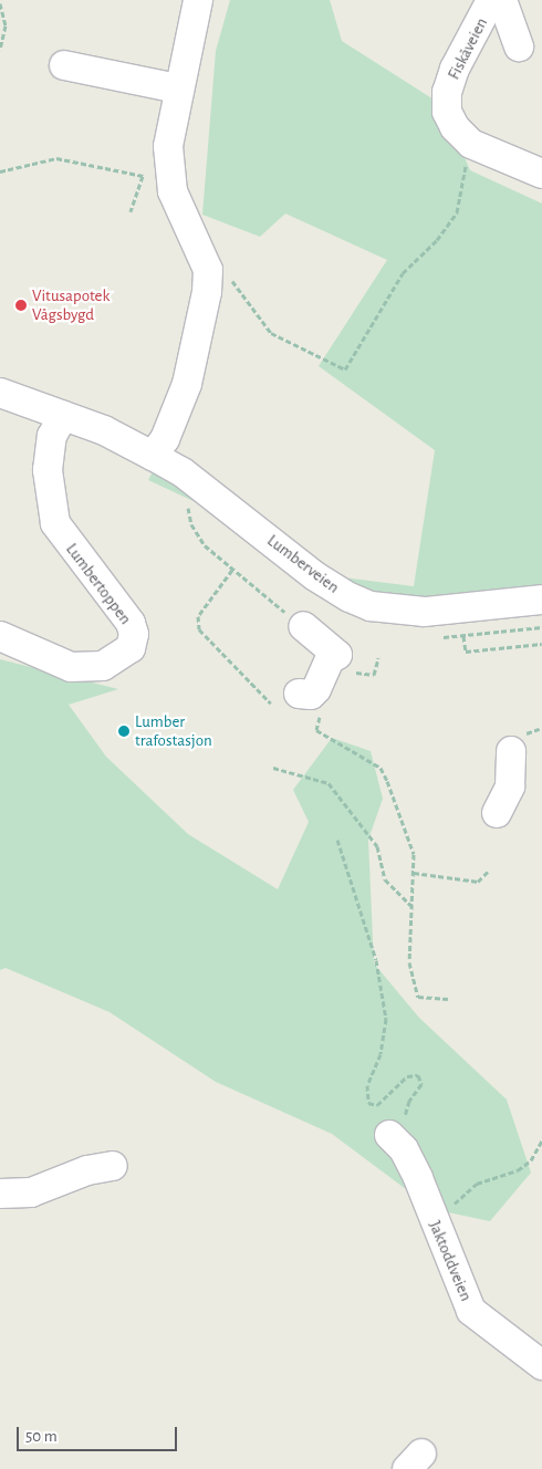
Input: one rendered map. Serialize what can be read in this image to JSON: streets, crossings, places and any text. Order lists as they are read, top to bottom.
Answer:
{
  "streets": {
    "street": [
      "Fiskåveien",
      "Lumberveien",
      "Lumbertoppen",
      "Jaktoddveien"
    ]
  },
  "crossings": [
    ["Lumberveien", "Lumbertoppen"]
  ],
  "places": ["Vitusapotek Vågsbygd", "Lumber trafostasjon"],
  "scale_bar": "50 m"
}
